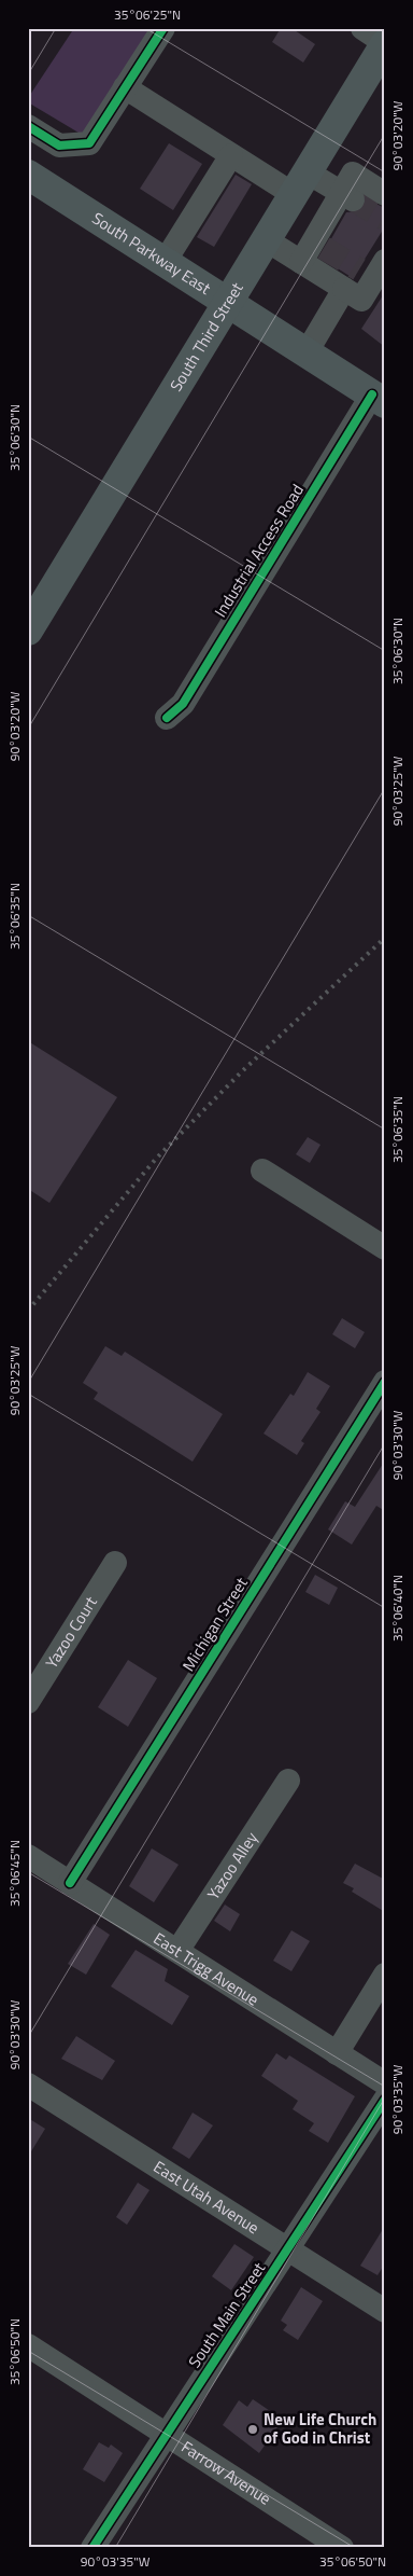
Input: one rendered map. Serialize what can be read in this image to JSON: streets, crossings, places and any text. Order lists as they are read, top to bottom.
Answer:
{
  "streets": {
    "main road": ["South Parkway East", "South Third Street"],
    "street": [
      "Industrial Access Road",
      "Michigan Street",
      "Yazoo Court",
      "Yazoo Alley",
      "East Trigg Avenue",
      "East Utah Avenue",
      "South Main Street",
      "Farrow Avenue"
    ]
  },
  "crossings": [
    ["South Parkway East", "South Third Street"],
    ["South Parkway East", "Industrial Access Road"],
    ["Michigan Street", "East Trigg Avenue"],
    ["Yazoo Alley", "East Trigg Avenue"],
    ["East Utah Avenue", "South Main Street"],
    ["South Main Street", "Farrow Avenue"]
  ],
  "places": ["New Life Church of God in Christ"],
  "coordinates": [
    "35°06'25\"N",
    "90°03'20\"W",
    "35°06'30\"N",
    "90°03'25\"W",
    "35°06'35\"N",
    "90°03'30\"W",
    "35°06'40\"N",
    "35°06'45\"N",
    "90°03'35\"W",
    "35°06'50\"N"
  ]
}
